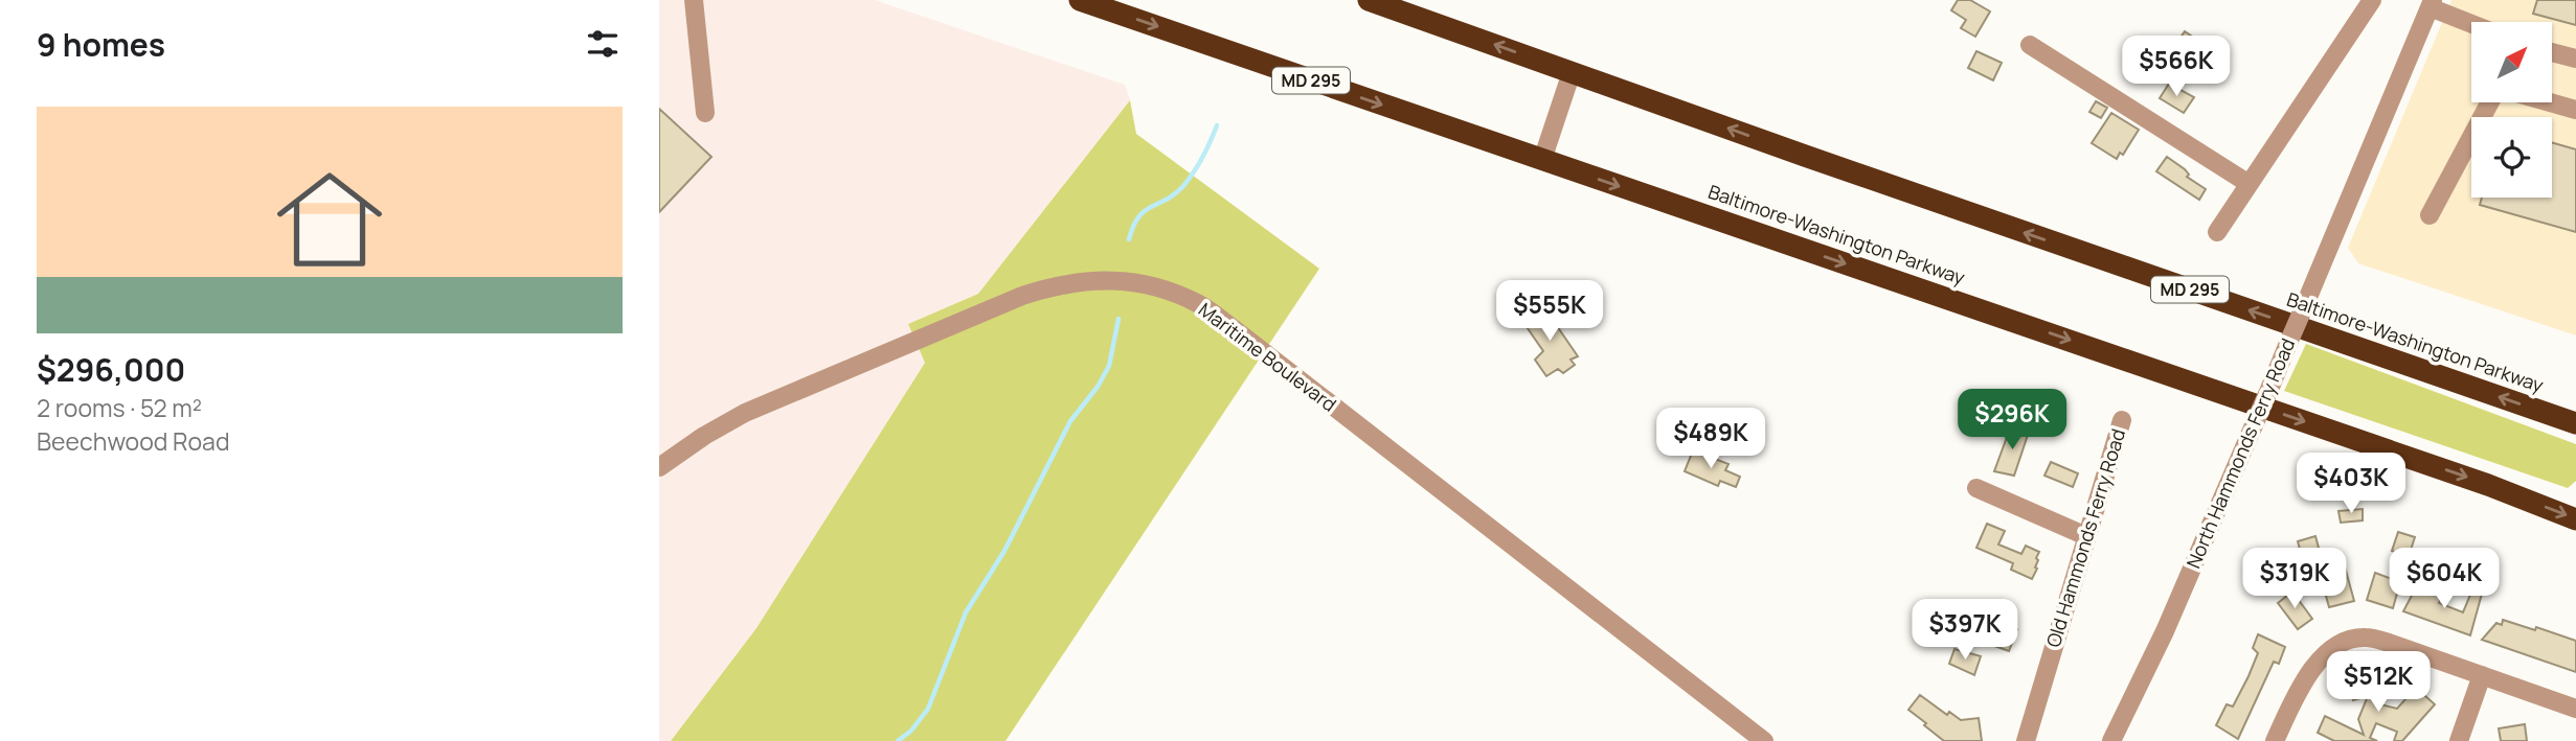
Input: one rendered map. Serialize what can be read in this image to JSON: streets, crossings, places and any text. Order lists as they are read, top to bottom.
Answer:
{
  "streets": {
    "highway": ["MD 295", "Baltimore-Washington Parkway"],
    "street": ["Maritime Boulevard", "North Hammonds Ferry Road", "Old Hammonds Ferry Road"]
  },
  "north": "top right",
  "page": {
    "heading": "9 homes",
    "price": [
      "$566K",
      "$555K",
      "$296K",
      "$489K",
      "$403K",
      "$319K",
      "$604K",
      "$397K",
      "$512K"
    ],
    "list": [
      {
        "name": "$296,000",
        "note": "2 rooms · 52 m² · Beechwood Road"
      }
    ]
  }
}
